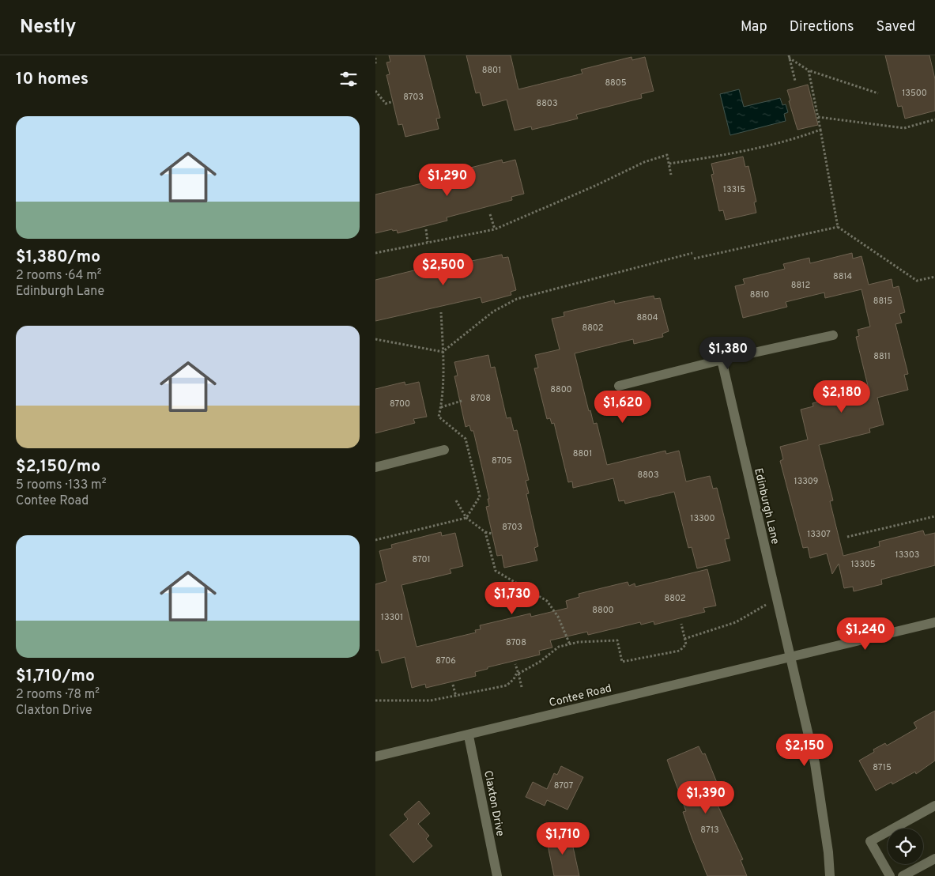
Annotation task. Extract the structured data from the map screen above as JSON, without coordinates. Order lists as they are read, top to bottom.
{
  "streets": {
    "street": ["Edinburgh Lane", "Contee Road", "Claxton Drive"]
  },
  "crossings": [
    ["Edinburgh Lane", "Contee Road"],
    ["Contee Road", "Claxton Drive"]
  ],
  "house_numbers": [
    "8801",
    "8805",
    "13500",
    "8703",
    "8803",
    "13315",
    "8814",
    "8812",
    "8810",
    "8815",
    "8804",
    "8802",
    "8811",
    "8800",
    "8708",
    "8700",
    "8801",
    "8705",
    "8803",
    "13309",
    "13300",
    "8703",
    "13307",
    "13303",
    "8701",
    "13305",
    "8802",
    "8800",
    "13301",
    "8708",
    "8706",
    "8715",
    "8707",
    "8713"
  ],
  "page": {
    "header": "Nestly",
    "nav": ["Map", "Directions", "Saved"],
    "heading": "10 homes",
    "list": [
      {
        "name": "$1,380/mo",
        "note": "2 rooms · 64 m² · Edinburgh Lane"
      },
      {
        "name": "$2,150/mo",
        "note": "5 rooms · 133 m² · Contee Road"
      },
      {
        "name": "$1,710/mo",
        "note": "2 rooms · 78 m² · Claxton Drive"
      }
    ],
    "price": [
      "$1,290",
      "$2,500",
      "$1,380",
      "$2,180",
      "$1,620",
      "$1,730",
      "$1,240",
      "$2,150",
      "$1,390",
      "$1,710"
    ]
  }
}
